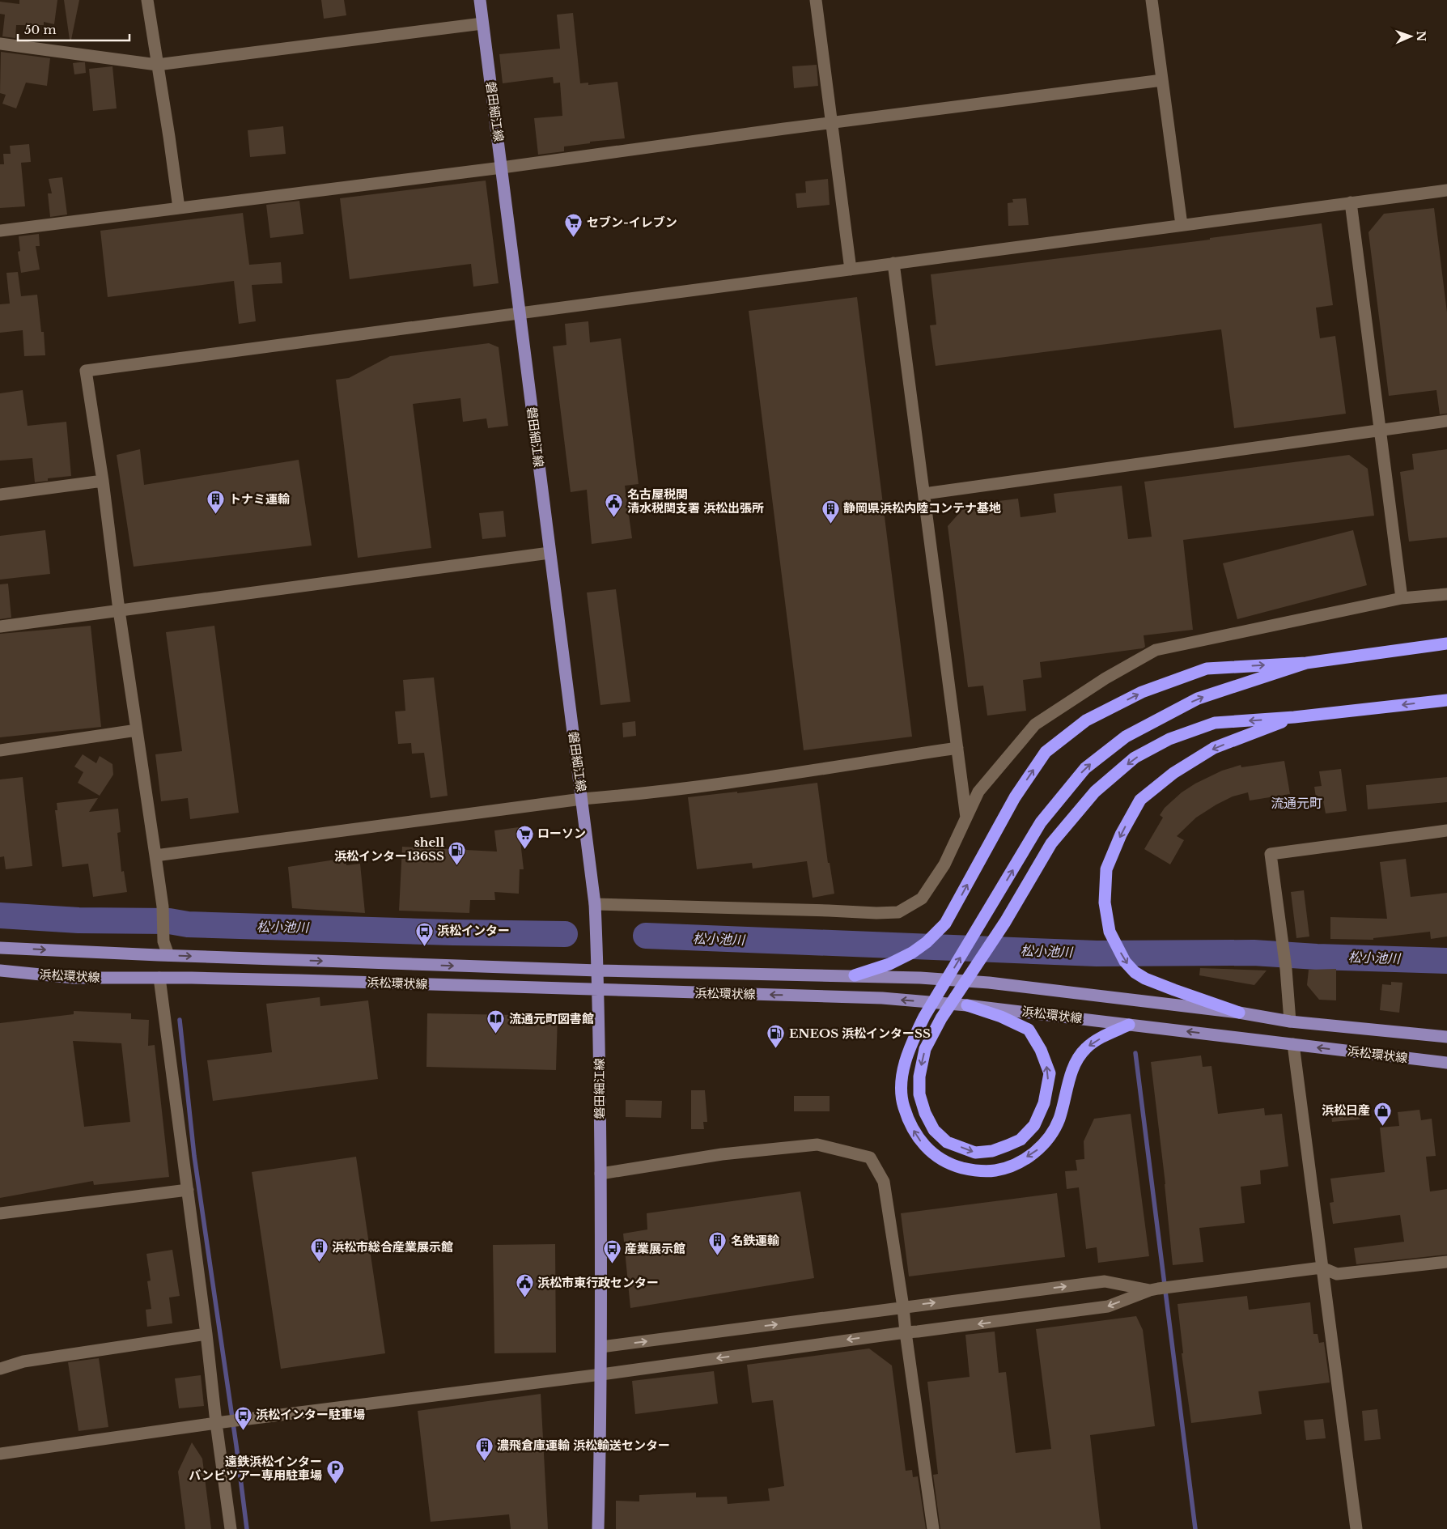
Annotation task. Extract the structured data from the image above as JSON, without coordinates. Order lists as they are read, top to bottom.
{
  "streets": {
    "main road": ["磐田細江線", "浜松環状線"]
  },
  "crossings": [
    ["磐田細江線", "浜松環状線"]
  ],
  "districts": ["流通元町"],
  "water": ["松小池川"],
  "places": {
    "supermarket": ["セブン-イレブン", "ローソン"],
    "building": [
      "トナミ運輸",
      "静岡県浜松内陸コンテナ基地",
      "名鉄運輸",
      "浜松市総合産業展示館",
      "濃飛倉庫運輸 浜松輸送センター"
    ],
    "public building": ["名古屋税関 清水税関支署 浜松出張所", "浜松市東行政センター"],
    "fuel station": ["shell 浜松インター136SS", "ENEOS 浜松インターSS"],
    "bus stop": ["浜松インター", "産業展示館", "浜松インター駐車場"],
    "library": ["流通元町図書館"],
    "shop": ["浜松日産"],
    "parking": ["遠鉄浜松インター バンビツアー専用駐車場"]
  },
  "scale_bar": "50 m",
  "north": "right"
}
